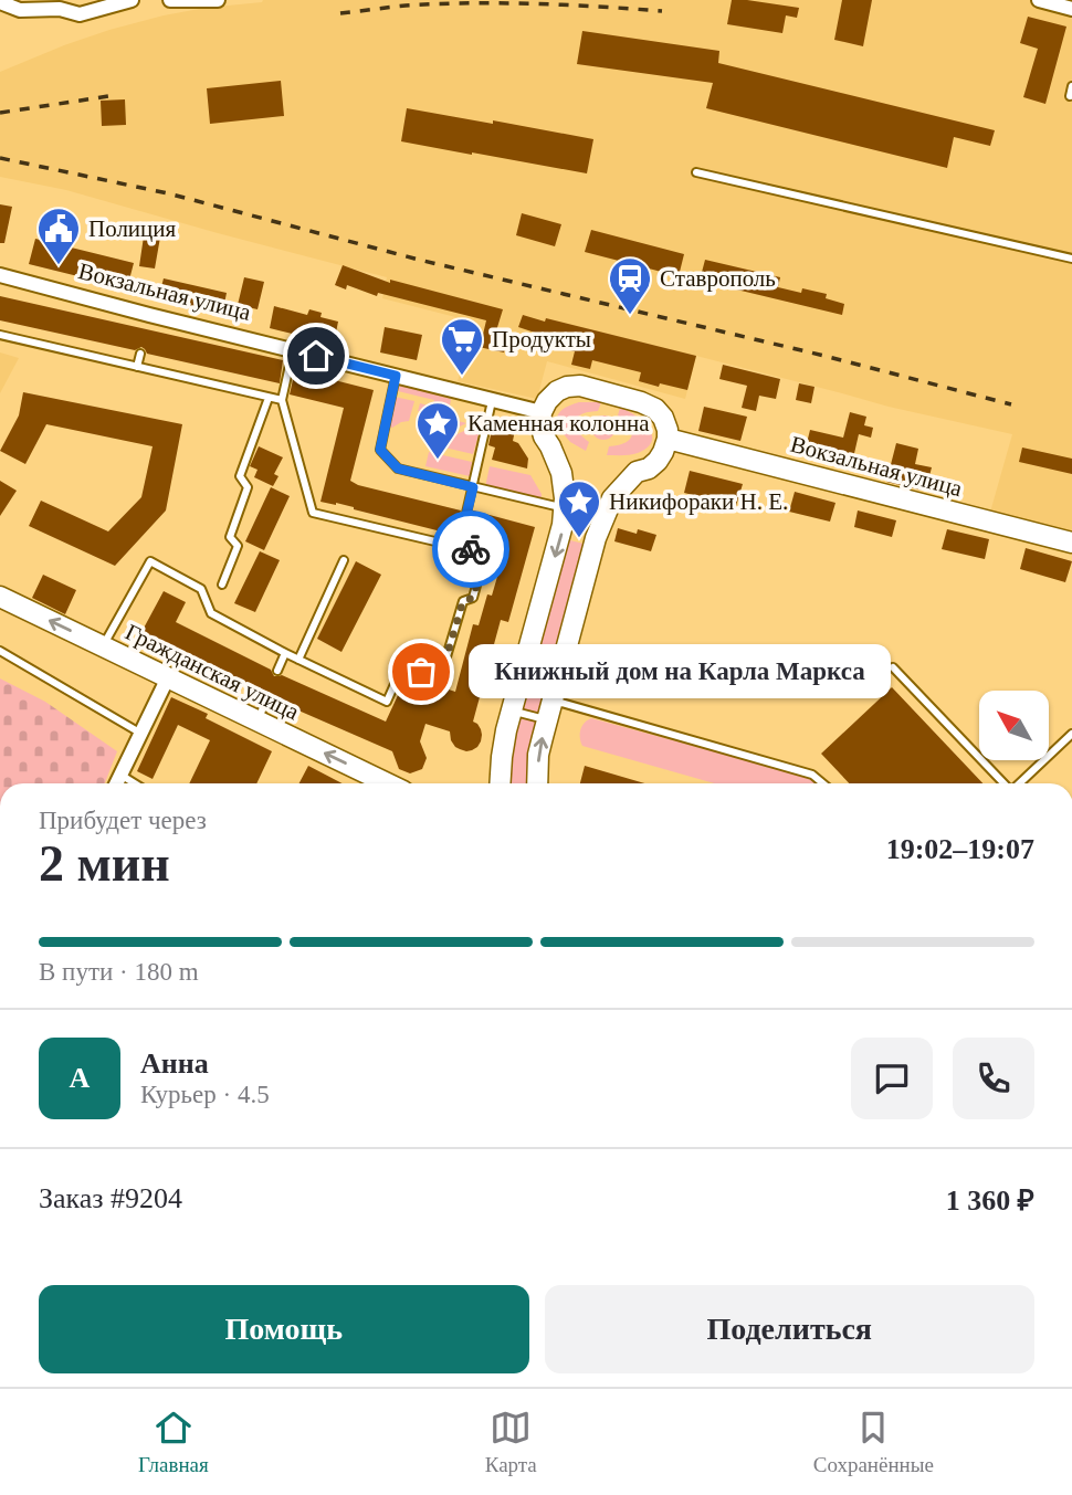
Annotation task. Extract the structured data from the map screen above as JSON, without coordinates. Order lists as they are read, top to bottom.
{
  "streets": {
    "main road": ["Вокзальная улица", "Гражданская улица"]
  },
  "one_way": ["Гражданская улица"],
  "places": {
    "public building": ["Полиция"],
    "station": ["Ставрополь"],
    "supermarket": ["Продукты"],
    "place": ["Каменная колонна", "Никифораки Н. Е."],
    "other": ["Книжный дом на Карла Маркса"]
  },
  "north": "top left",
  "page": {
    "bubble": "Книжный дом на Карла Маркса",
    "heading": ["2 мин", "Прибудет через", "19:02–19:07"],
    "panel": [
      "Анна",
      "Курьер · 4.5",
      "Заказ #9204",
      "1 360 ₽"
    ],
    "bar": "В пути · 180 m",
    "round": "А",
    "buttons": ["Помощь", "Поделиться"],
    "tabs": ["Главная", "Карта", "Сохранённые"]
  }
}
